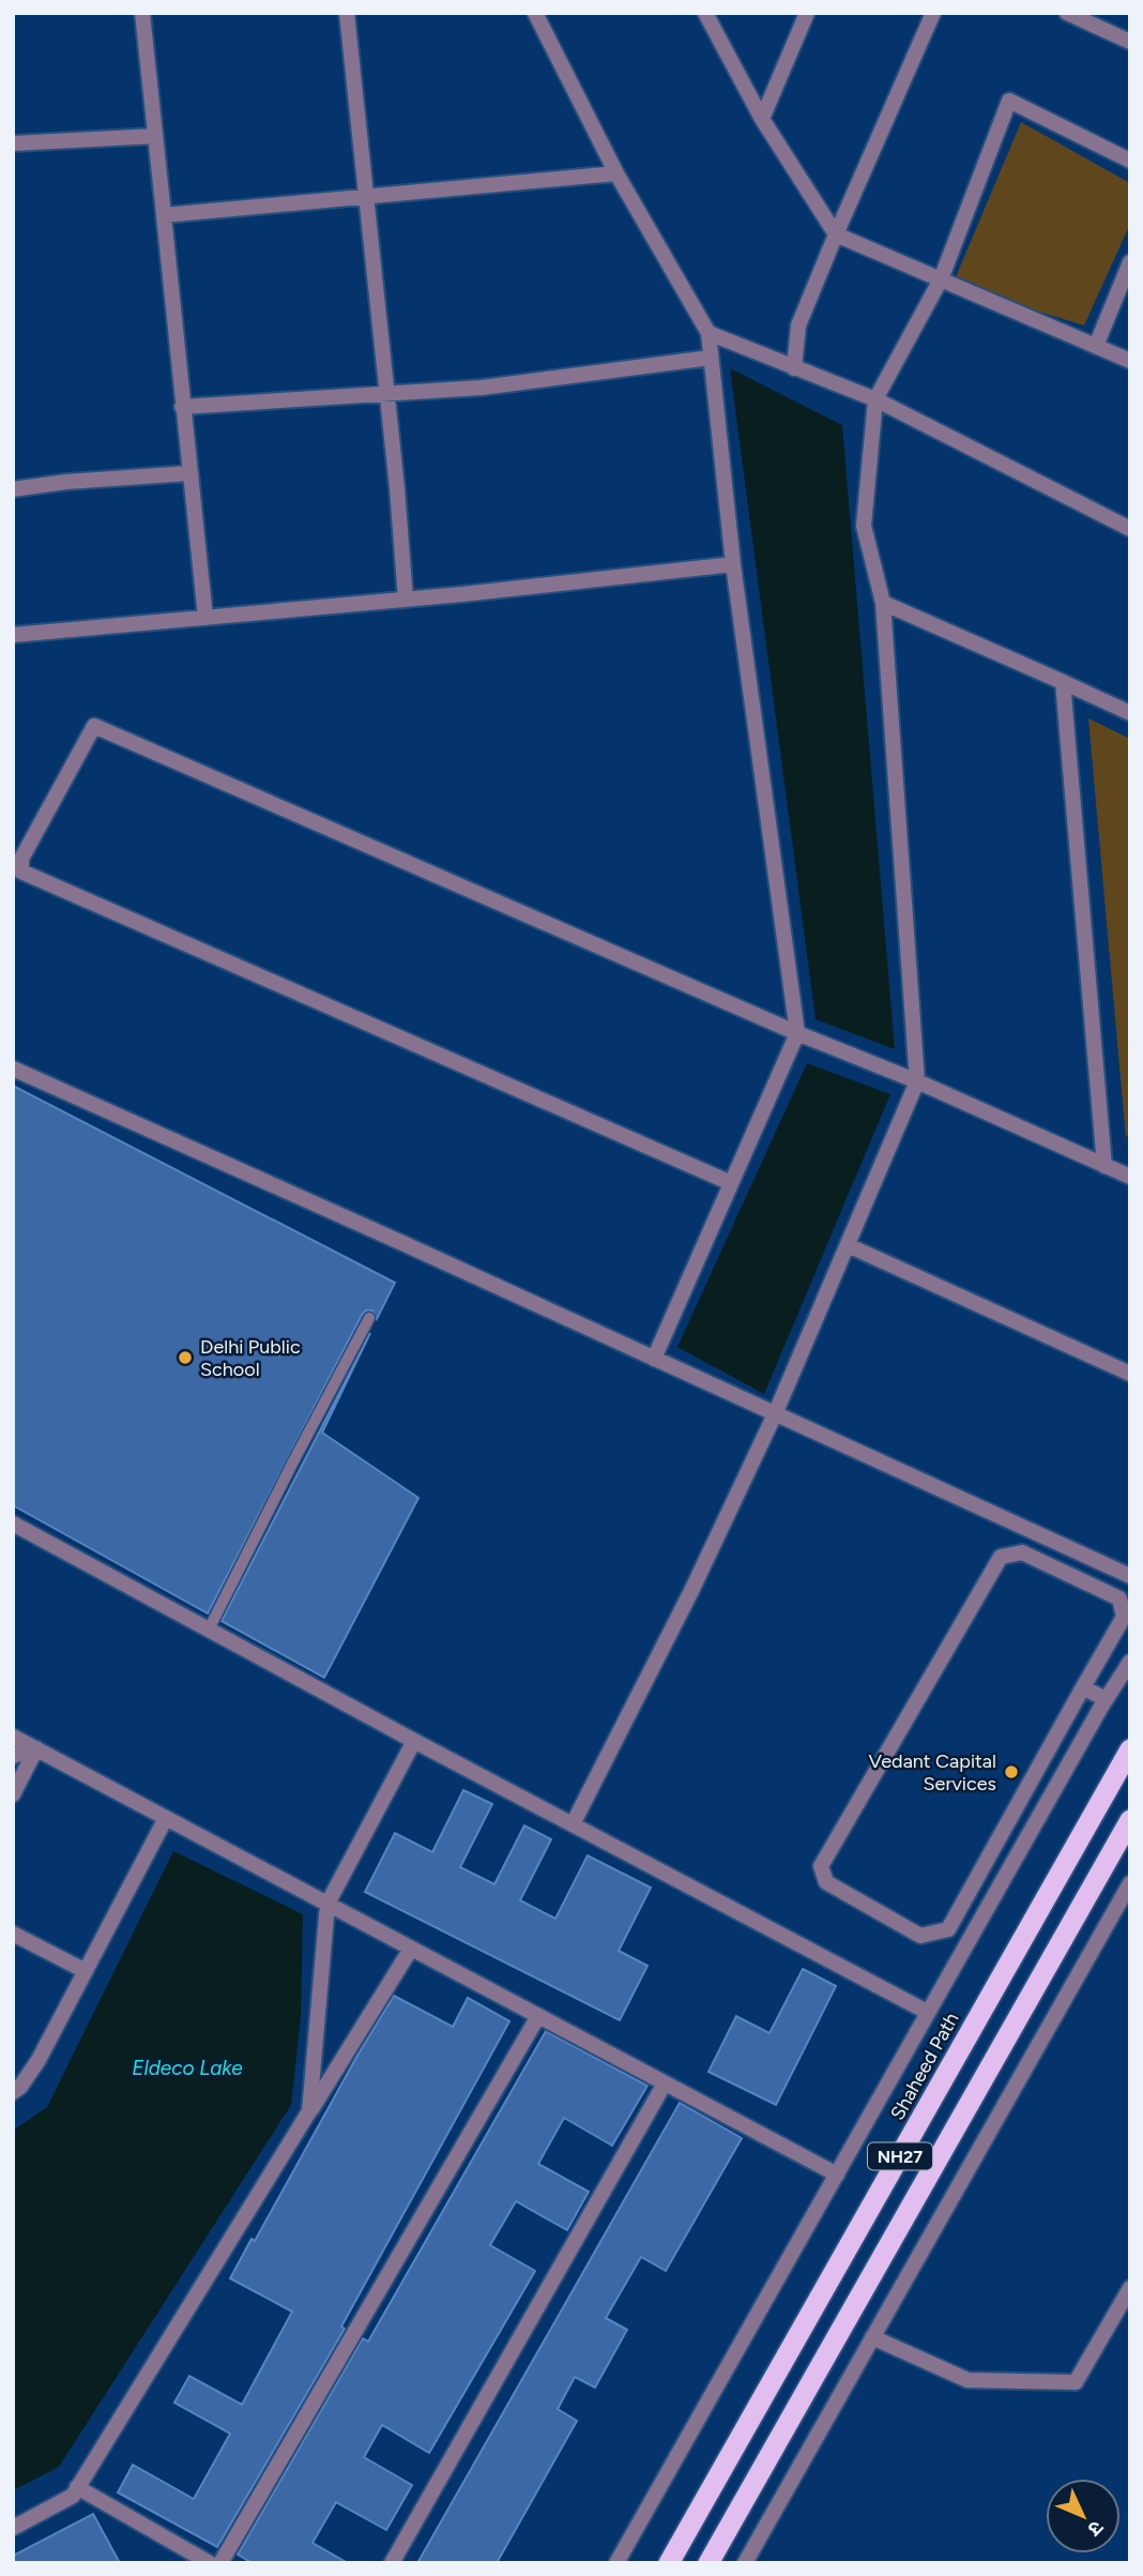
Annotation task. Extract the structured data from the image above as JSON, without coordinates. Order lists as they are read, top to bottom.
{
  "streets": {
    "highway": ["Shaheed Path", "NH27"]
  },
  "water": ["Eldeco Lake"],
  "places": ["Delhi Public School", "Vedant Capital Services"],
  "north": "bottom right"
}
